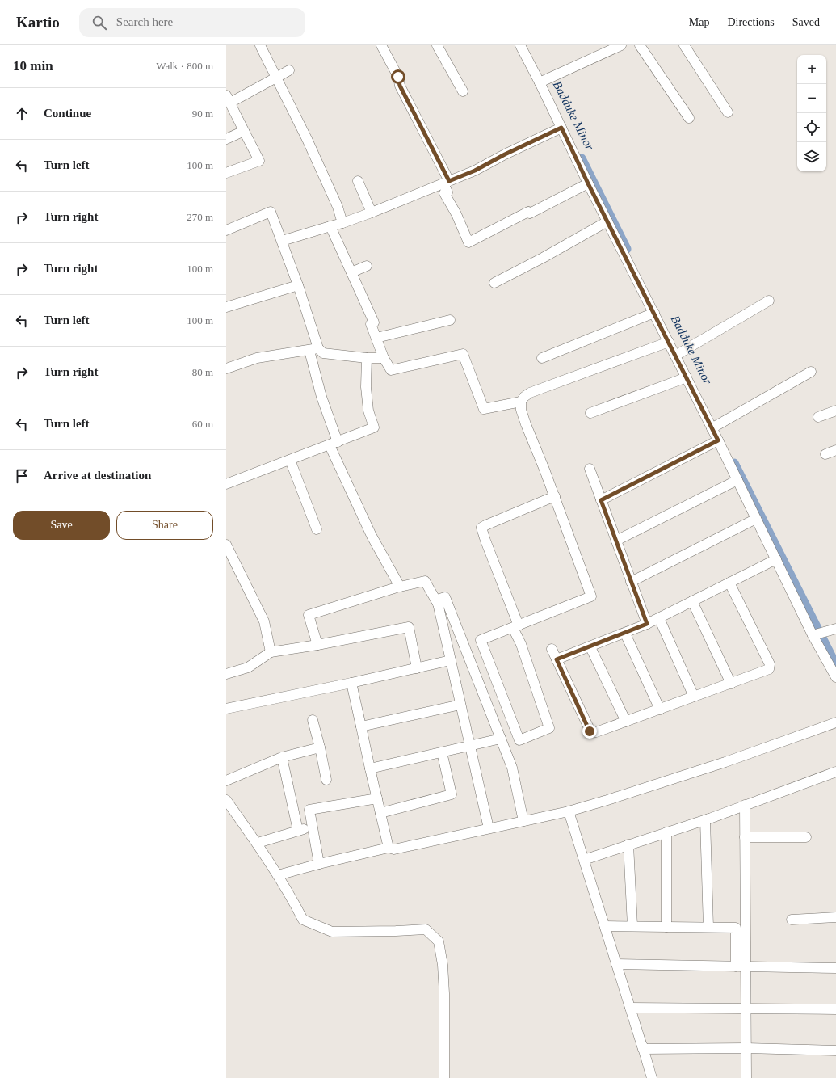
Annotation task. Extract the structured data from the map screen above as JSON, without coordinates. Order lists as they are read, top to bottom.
{
  "water": ["Badduke Minor"],
  "page": {
    "header": "Kartio",
    "search": "Search here",
    "nav": ["Map", "Directions", "Saved"],
    "heading": ["10 min", "Walk · 800 m"],
    "map_buttons": ["+", "−"],
    "list": [
      ["Continue", "90 m"],
      ["Turn left", "100 m"],
      ["Turn right", "270 m"],
      ["Turn right", "100 m"],
      ["Turn left", "100 m"],
      ["Turn right", "80 m"],
      ["Turn left", "60 m"],
      "Arrive at destination"
    ],
    "buttons": ["Save", "Share"]
  }
}
